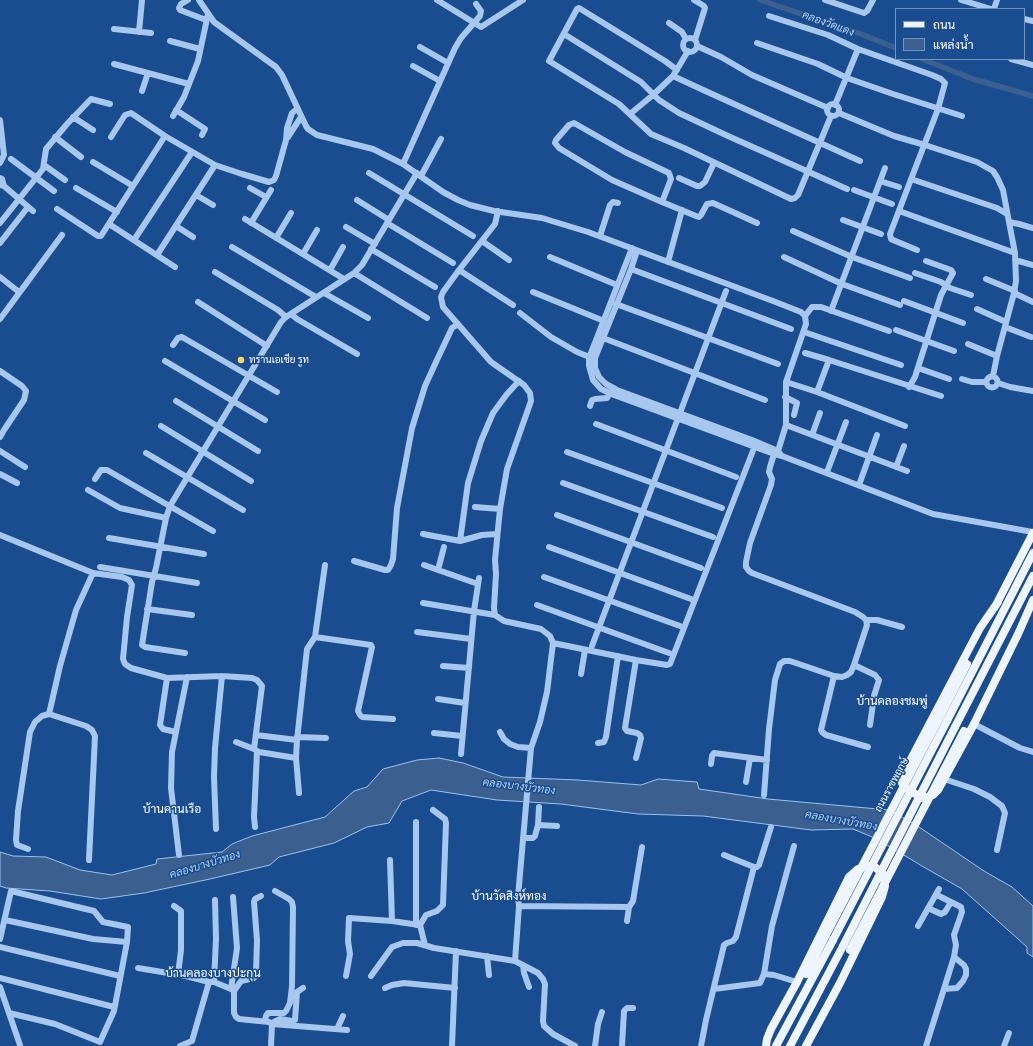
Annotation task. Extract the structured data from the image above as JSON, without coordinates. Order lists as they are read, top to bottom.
{
  "streets": {
    "main road": ["ถนนราชพฤกษ์"]
  },
  "districts": [
    "บ้านคลองชมพู่",
    "บ้านคานเรือ",
    "บ้านวัดสิงห์ทอง",
    "บ้านคลองบางปะกุน"
  ],
  "water": ["คลองวัดแดง", "คลองบางบัวทอง"],
  "places": ["ทรานเอเชีย รูท"],
  "legend": ["ถนน", "แหล่งน้ำ"]
}
